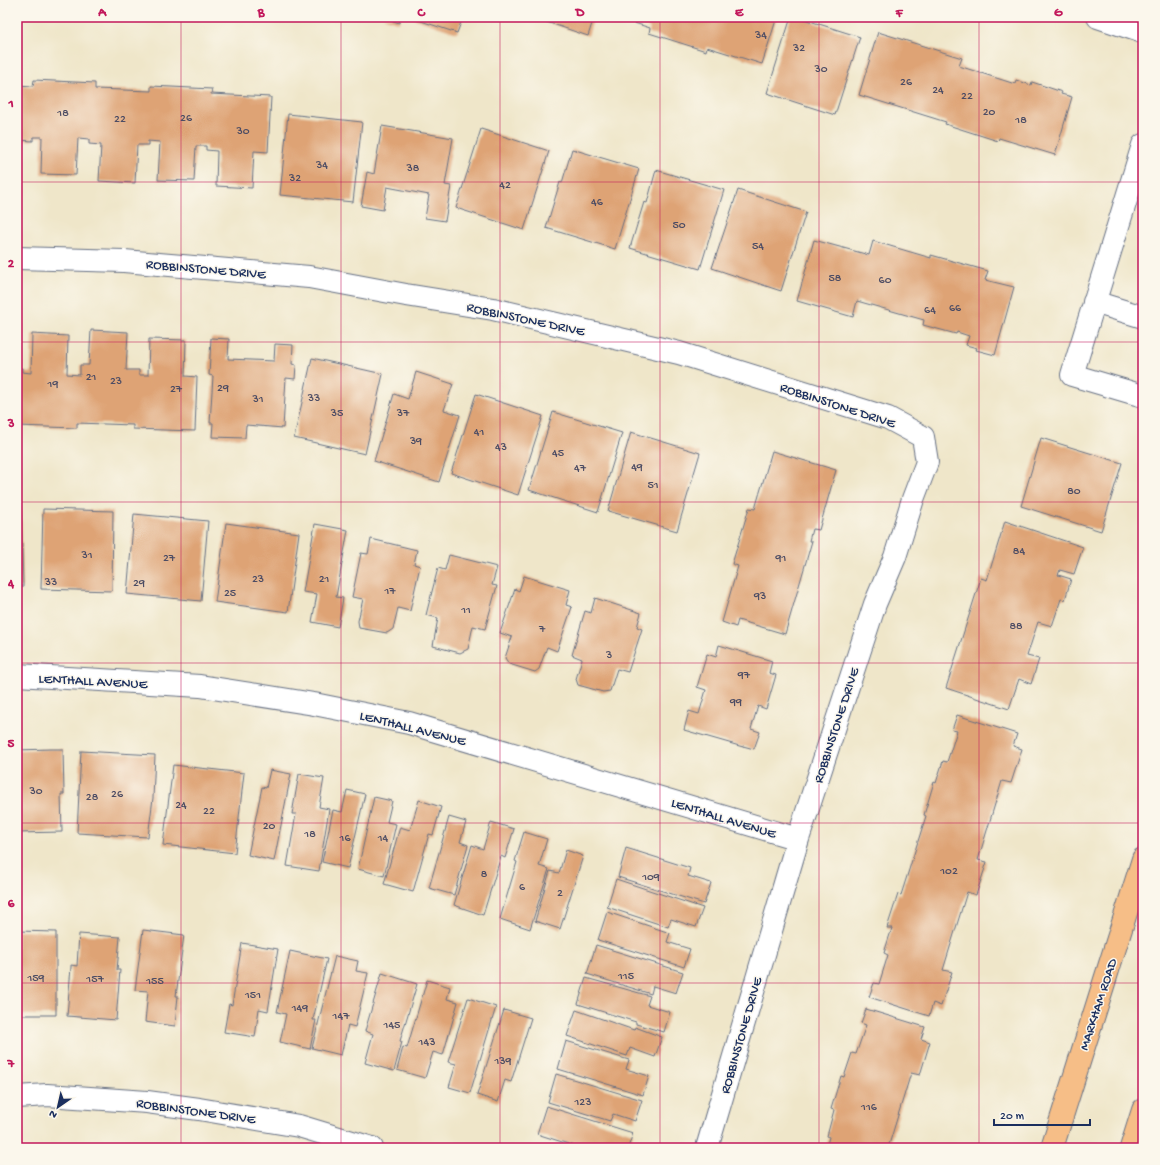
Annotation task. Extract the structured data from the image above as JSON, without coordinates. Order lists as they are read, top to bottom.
{
  "streets": {
    "main road": ["MARKHAM ROAD"],
    "street": ["ROBBINSTONE DRIVE", "LENTHALL AVENUE"]
  },
  "crossings": [
    ["ROBBINSTONE DRIVE", "LENTHALL AVENUE"]
  ],
  "house_numbers": [
    "34",
    "32",
    "30",
    "26",
    "24",
    "22",
    "20",
    "18",
    "26",
    "22",
    "18",
    "30",
    "34",
    "38",
    "32",
    "42",
    "46",
    "50",
    "54",
    "58",
    "60",
    "66",
    "64",
    "21",
    "23",
    "19",
    "29",
    "27",
    "33",
    "31",
    "35",
    "37",
    "41",
    "39",
    "43",
    "45",
    "49",
    "47",
    "51",
    "80",
    "84",
    "31",
    "27",
    "91",
    "23",
    "21",
    "33",
    "29",
    "17",
    "25",
    "93",
    "11",
    "88",
    "7",
    "3",
    "97",
    "99",
    "30",
    "26",
    "28",
    "24",
    "22",
    "20",
    "18",
    "16",
    "14",
    "102",
    "8",
    "109",
    "6",
    "2",
    "115",
    "159",
    "157",
    "155",
    "151",
    "149",
    "147",
    "145",
    "143",
    "139",
    "123",
    "116"
  ],
  "scale_bar": "20 m",
  "north": "bottom left",
  "grid": {
    "columns": [
      "A",
      "B",
      "C",
      "D",
      "E",
      "F",
      "G"
    ],
    "rows": [
      "1",
      "2",
      "3",
      "4",
      "5",
      "6",
      "7"
    ]
  }
}
